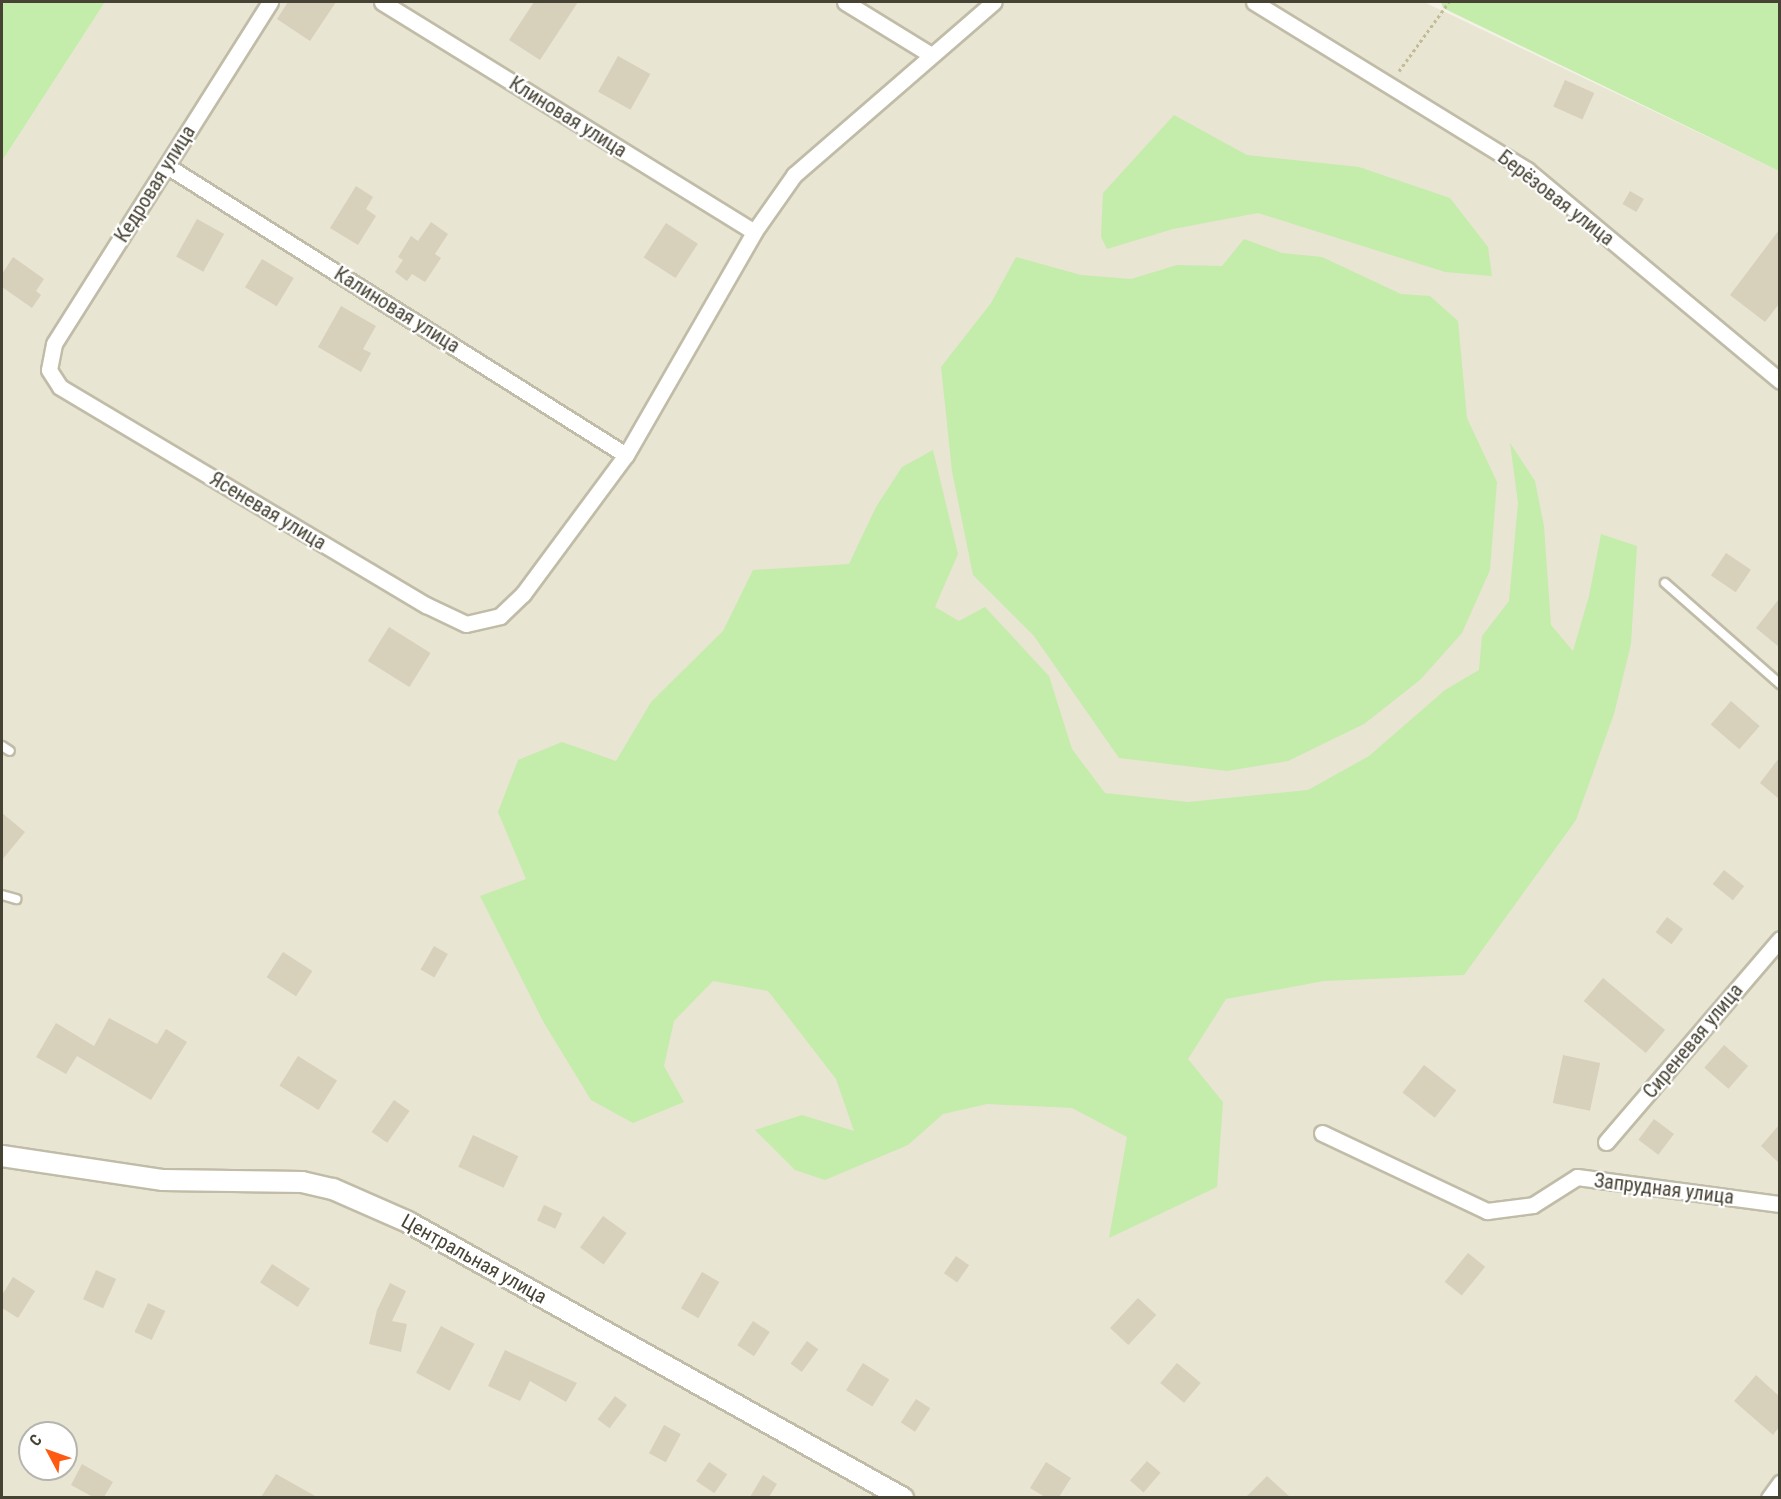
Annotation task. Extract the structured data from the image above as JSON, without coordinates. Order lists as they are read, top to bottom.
{
  "streets": {
    "street": [
      "Клиновая улица",
      "Кедровая улица",
      "Берёзовая улица",
      "Калиновая улица",
      "Ясеневая улица",
      "Сиреневая улица",
      "Запрудная улица",
      "Центральная улица"
    ]
  },
  "crossings": [
    ["Кедровая улица", "Калиновая улица"],
    ["Кедровая улица", "Ясеневая улица"],
    ["Калиновая улица", "Ясеневая улица"]
  ],
  "north": "top left"
}
